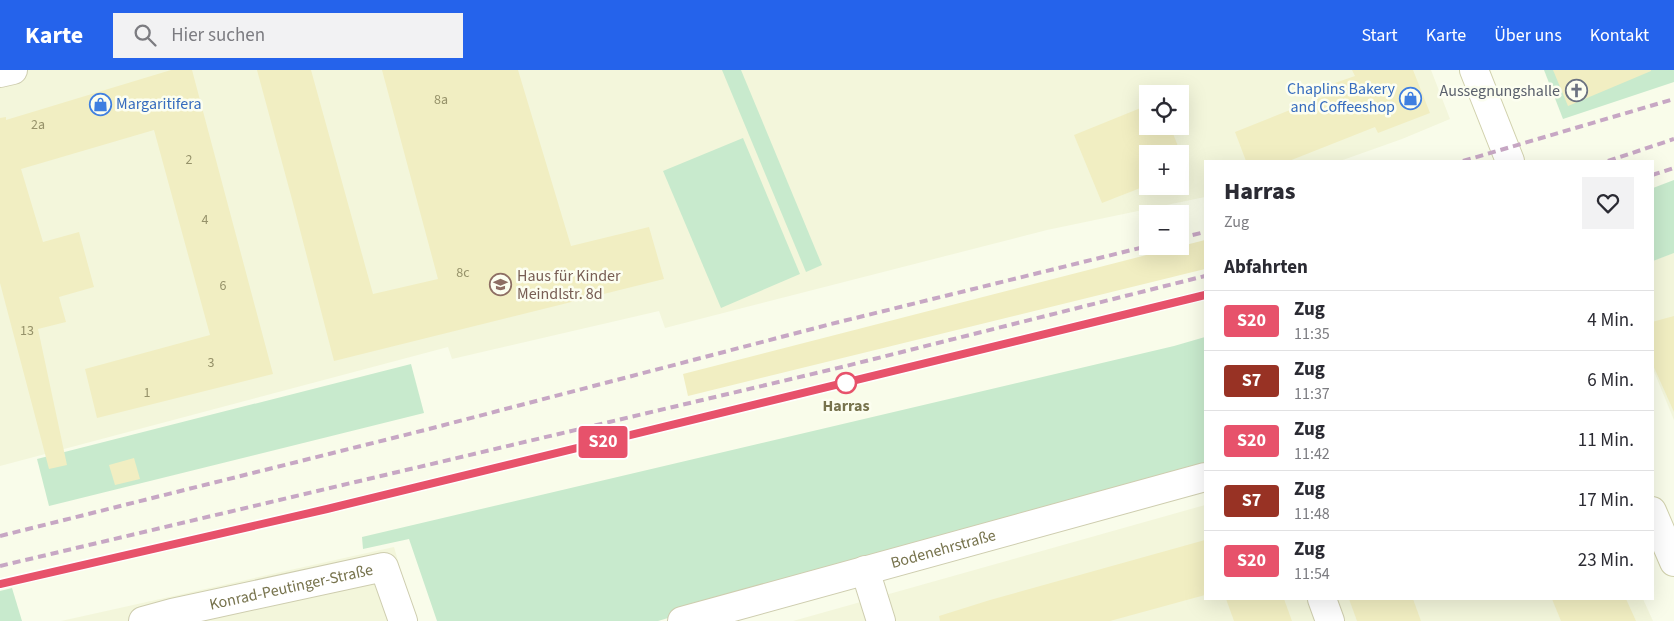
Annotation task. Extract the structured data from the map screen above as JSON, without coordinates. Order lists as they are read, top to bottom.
{
  "streets": {
    "street": ["Bodenehrstraße", "Konrad-Peutinger-Straße"]
  },
  "places": {
    "church": ["Aussegnungshalle"],
    "shop": ["Chaplins Bakery and Coffeeshop", "Margaritifera"],
    "school or university": ["Haus für Kinder Meindlstr. 8d"],
    "other": ["Harras"]
  },
  "house_numbers": [
    "8a",
    "2a",
    "2",
    "4",
    "8c",
    "6",
    "13",
    "3",
    "1"
  ],
  "page": {
    "header": "Karte",
    "search": "Hier suchen",
    "nav": [
      "Start",
      "Karte",
      "Über uns",
      "Kontakt"
    ],
    "on_map": "S20",
    "map_buttons": ["+", "−"],
    "heading": [
      ["Harras", "Zug"],
      "Abfahrten"
    ],
    "list": [
      {
        "mark": "S20",
        "name": "Zug",
        "note": "11:35",
        "value": "4 Min."
      },
      {
        "mark": "S7",
        "name": "Zug",
        "note": "11:37",
        "value": "6 Min."
      },
      {
        "mark": "S20",
        "name": "Zug",
        "note": "11:42",
        "value": "11 Min."
      },
      {
        "mark": "S7",
        "name": "Zug",
        "note": "11:48",
        "value": "17 Min."
      },
      {
        "mark": "S20",
        "name": "Zug",
        "note": "11:54",
        "value": "23 Min."
      }
    ]
  }
}
